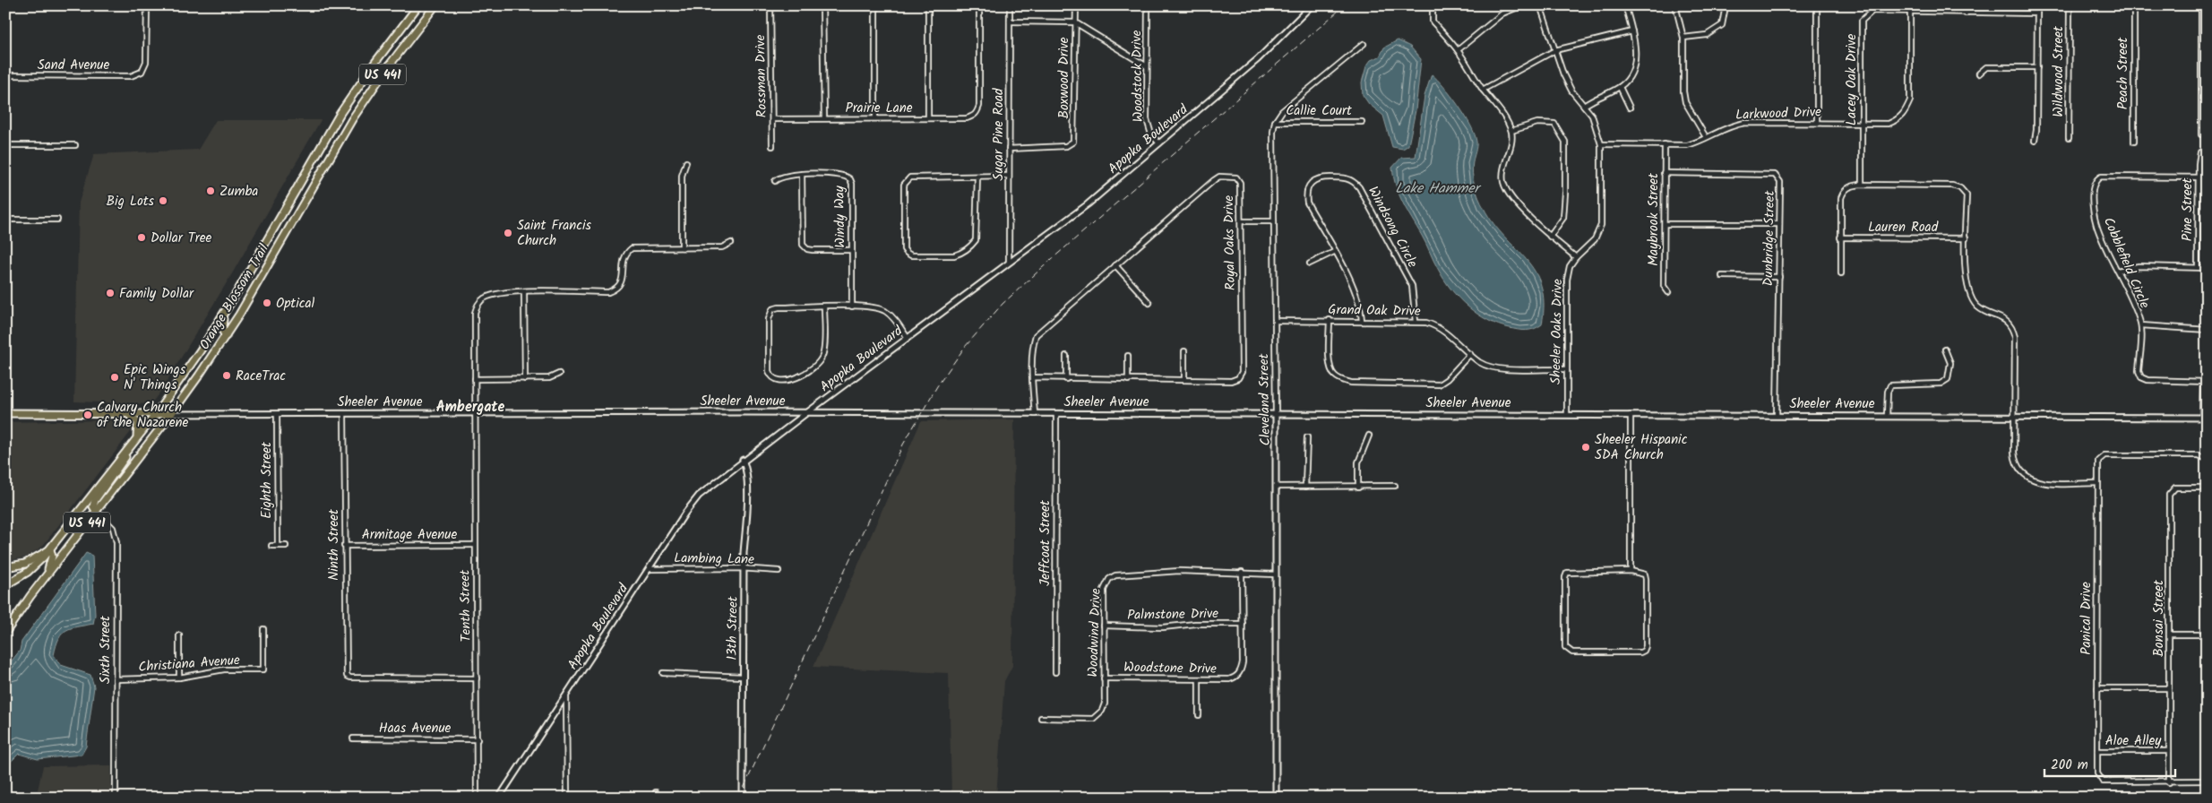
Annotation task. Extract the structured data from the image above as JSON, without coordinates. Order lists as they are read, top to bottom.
{
  "streets": {
    "main road": ["US 441", "Orange Blossom Trail", "Sheeler Avenue"],
    "street": [
      "Sand Avenue",
      "Wildwood Street",
      "Peach Street",
      "Rossman Drive",
      "Woodstock Drive",
      "Boxwood Drive",
      "Lacey Oak Drive",
      "Prairie Lane",
      "Callie Court",
      "Larkwood Drive",
      "Sugar Pine Road",
      "Apopka Boulevard",
      "Pine Street",
      "Windy Way",
      "Maybrook Street",
      "Windsong Circle",
      "Lauren Road",
      "Dunbridge Street",
      "Royal Oaks Drive",
      "Cobblefield Circle",
      "Grand Oak Drive",
      "Sheeler Oaks Drive",
      "Cleveland Street",
      "Eighth Street",
      "Armitage Avenue",
      "Jeffcoat Street",
      "Ninth Street",
      "Lambing Lane",
      "Tenth Street",
      "Palmstone Drive",
      "Panical Drive",
      "Bonsai Street",
      "13th Street",
      "Woodwind Drive",
      "Sixth Street",
      "Christiana Avenue",
      "Woodstone Drive",
      "Haas Avenue",
      "Aloe Alley"
    ]
  },
  "crossings": [
    ["Rossman Drive", "Prairie Lane"],
    ["Woodstock Drive", "Apopka Boulevard"],
    ["Boxwood Drive", "Sugar Pine Road"],
    ["Lacey Oak Drive", "Larkwood Drive"],
    ["Callie Court", "Cleveland Street"],
    ["Larkwood Drive", "Maybrook Street"],
    ["Larkwood Drive", "Sheeler Oaks Drive"],
    ["Sugar Pine Road", "Apopka Boulevard"],
    ["Apopka Boulevard", "Sheeler Avenue"],
    ["Apopka Boulevard", "Lambing Lane"],
    ["Apopka Boulevard", "13th Street"],
    ["Pine Street", "Cobblefield Circle"],
    ["Maybrook Street", "Dunbridge Street"],
    ["Windsong Circle", "Grand Oak Drive"],
    ["Dunbridge Street", "Sheeler Avenue"],
    ["Royal Oaks Drive", "Sheeler Avenue"],
    ["Cobblefield Circle", "Sheeler Avenue"],
    ["Orange Blossom Trail", "Sheeler Avenue"],
    ["Orange Blossom Trail", "Sixth Street"],
    ["Grand Oak Drive", "Sheeler Oaks Drive"],
    ["Grand Oak Drive", "Cleveland Street"],
    ["Sheeler Oaks Drive", "Sheeler Avenue"],
    ["Cleveland Street", "Sheeler Avenue"],
    ["Cleveland Street", "Woodwind Drive"],
    ["Sheeler Avenue", "Eighth Street"],
    ["Sheeler Avenue", "Jeffcoat Street"],
    ["Sheeler Avenue", "Ninth Street"],
    ["Sheeler Avenue", "Tenth Street"],
    ["Armitage Avenue", "Ninth Street"],
    ["Armitage Avenue", "Tenth Street"],
    ["Ninth Street", "Tenth Street"],
    ["Lambing Lane", "13th Street"],
    ["Tenth Street", "Haas Avenue"],
    ["Palmstone Drive", "Woodwind Drive"],
    ["Palmstone Drive", "Woodstone Drive"],
    ["Panical Drive", "Bonsai Street"],
    ["Panical Drive", "Aloe Alley"],
    ["Bonsai Street", "Aloe Alley"],
    ["Woodwind Drive", "Woodstone Drive"],
    ["Sixth Street", "Christiana Avenue"]
  ],
  "districts": ["Ambergate"],
  "water": ["Lake Hammer"],
  "places": [
    "Zumba",
    "Big Lots",
    "Saint Francis Church",
    "Dollar Tree",
    "Family Dollar",
    "Optical",
    "RaceTrac",
    "Epic Wings N' Things",
    "Calvary Church of the Nazarene",
    "Sheeler Hispanic SDA Church"
  ],
  "scale_bar": "200 m"
}
